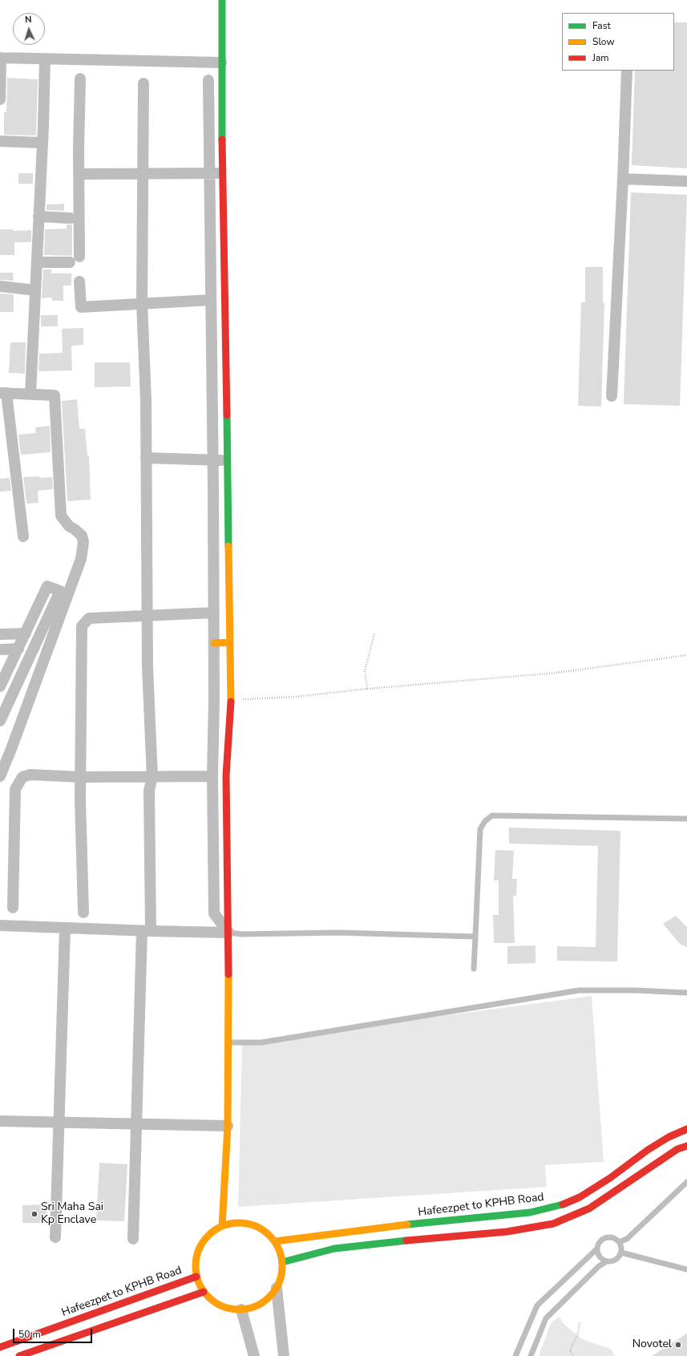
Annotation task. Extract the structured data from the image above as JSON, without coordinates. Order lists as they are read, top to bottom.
{
  "streets": {
    "main road": ["Hafeezpet to KPHB Road"]
  },
  "places": ["Sri Maha Sai Kp Enclave", "Novotel"],
  "legend": ["Fast", "Slow", "Jam"],
  "scale_bar": "50 m",
  "north": "top"
}
